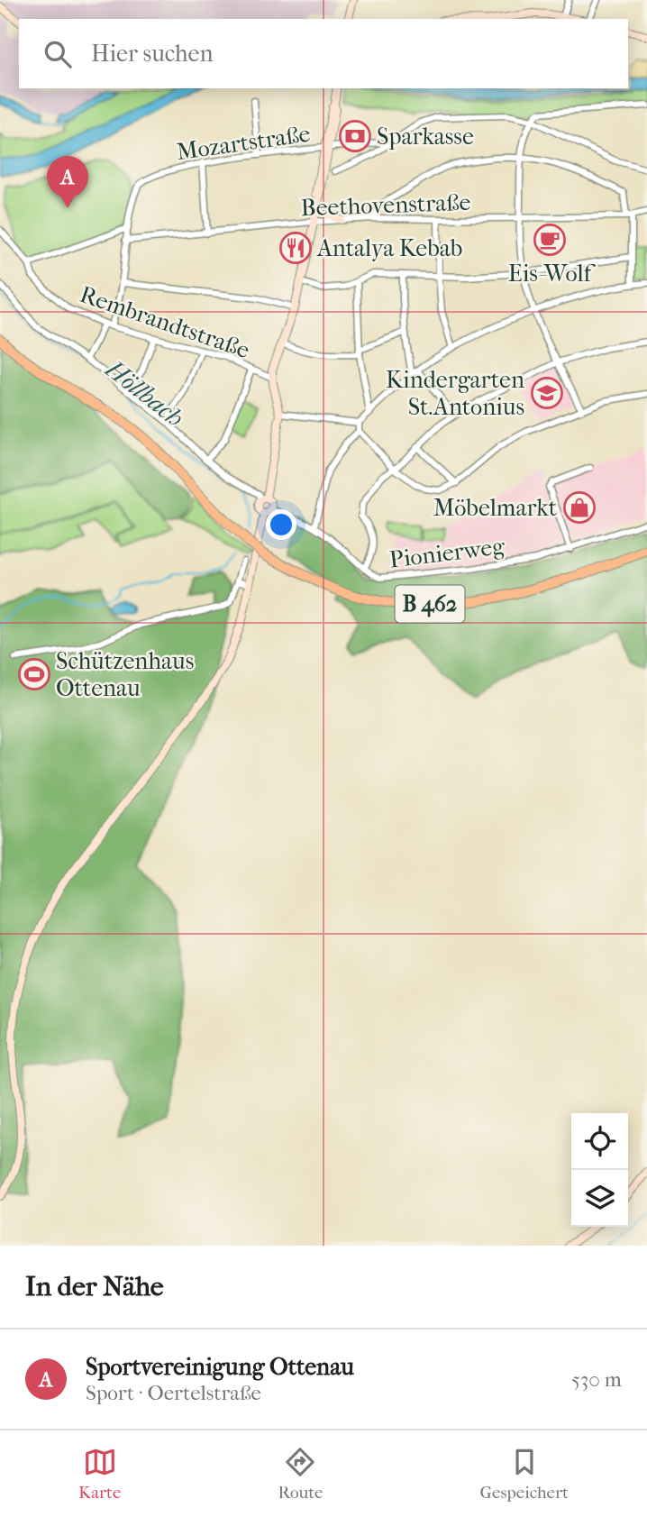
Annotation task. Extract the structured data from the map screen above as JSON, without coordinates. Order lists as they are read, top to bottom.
{
  "streets": {
    "main road": ["B 462"],
    "street": [
      "Mozartstraße",
      "Beethovenstraße",
      "Rembrandtstraße",
      "Pionierweg"
    ]
  },
  "crossings": [
    ["Mozartstraße", "Beethovenstraße"],
    ["Mozartstraße", "Rembrandtstraße"]
  ],
  "water": ["Höllbach"],
  "places": {
    "bank": ["Sparkasse"],
    "cafe": ["Eis-Wolf"],
    "restaurant": ["Antalya Kebab"],
    "school or university": ["Kindergarten St.Antonius"],
    "shop": ["Möbelmarkt"],
    "sports": ["Schützenhaus Ottenau"]
  },
  "page": {
    "search": "Hier suchen",
    "pins": "A",
    "heading": "In der Nähe",
    "list": [
      {
        "mark": "A",
        "name": "Sportvereinigung Ottenau",
        "note": "Sport · Oertelstraße",
        "value": "530 m"
      }
    ],
    "nav": ["Karte", "Route", "Gespeichert"]
  }
}
